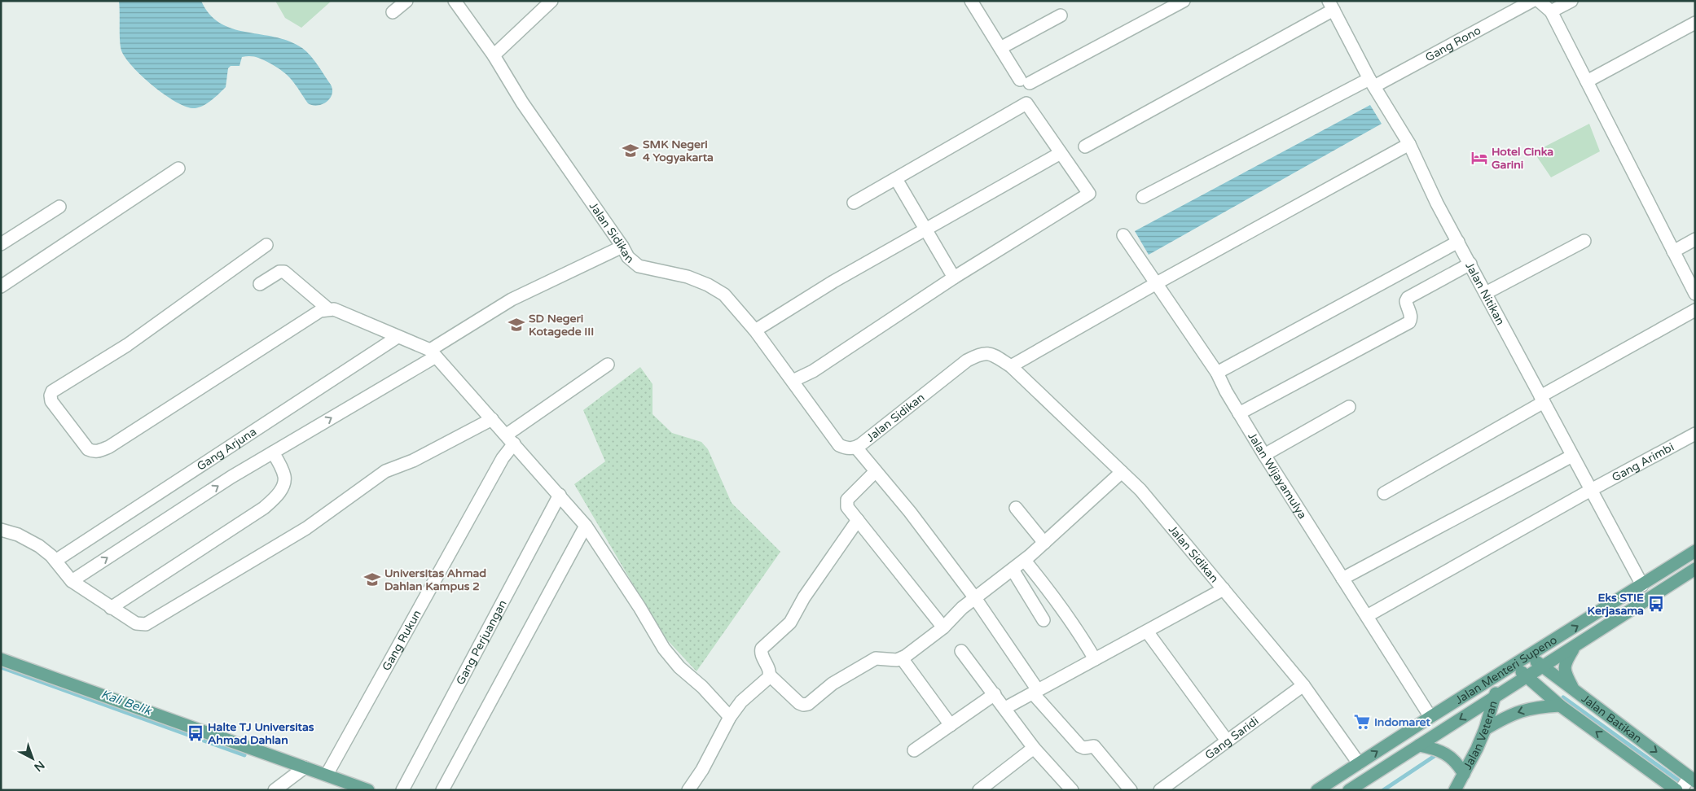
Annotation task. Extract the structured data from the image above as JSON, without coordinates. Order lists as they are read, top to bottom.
{
  "streets": {
    "main road": ["Jalan Menteri Supeno", "Jalan Batikan", "Jalan Veteran"],
    "street": [
      "Gang Rono",
      "Jalan Sidikan",
      "Jalan Nitikan",
      "Gang Arjuna",
      "Gang Arimbi",
      "Jalan Wijayamulya",
      "Gang Rukun",
      "Gang Perjuangan",
      "Gang Saridi"
    ]
  },
  "crossings": [
    ["Gang Rono", "Jalan Nitikan"],
    ["Jalan Sidikan", "Jalan Menteri Supeno"],
    ["Jalan Sidikan", "Gang Saridi"],
    ["Jalan Nitikan", "Gang Arimbi"],
    ["Jalan Nitikan", "Jalan Menteri Supeno"],
    ["Gang Arimbi", "Jalan Wijayamulya"],
    ["Jalan Wijayamulya", "Jalan Menteri Supeno"],
    ["Jalan Menteri Supeno", "Jalan Batikan"],
    ["Jalan Menteri Supeno", "Jalan Veteran"]
  ],
  "water": ["Kali Belik"],
  "places": {
    "school or university": ["SMK Negeri 4 Yogyakarta", "SD Negeri Kotagede III", "Universitas Ahmad Dahlan Kampus 2"],
    "hotel": ["Hotel Cinka Garini"],
    "bus stop": ["Eks STIE Kerjasama", "Halte TJ Universitas Ahmad Dahlan"],
    "supermarket": ["Indomaret"]
  },
  "north": "bottom right"
}
